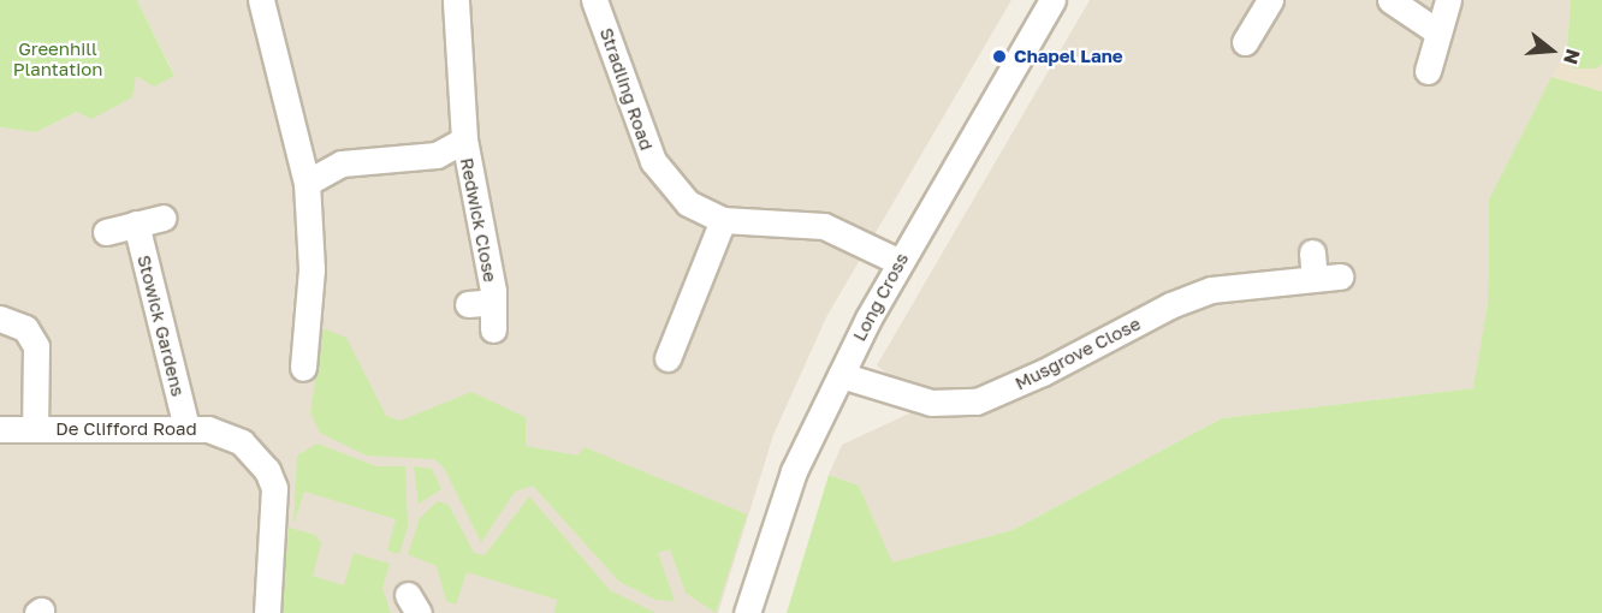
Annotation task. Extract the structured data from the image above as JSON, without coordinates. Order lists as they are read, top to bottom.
{
  "streets": {
    "street": [
      "Stradling Road",
      "Redwick Close",
      "Long Cross",
      "Stowick Gardens",
      "Musgrove Close",
      "De Clifford Road"
    ]
  },
  "crossings": [
    ["Stradling Road", "Long Cross"],
    ["Long Cross", "Musgrove Close"],
    ["Stowick Gardens", "De Clifford Road"]
  ],
  "parks": ["Greenhill Plantation"],
  "places": ["Chapel Lane"],
  "north": "right"
}
